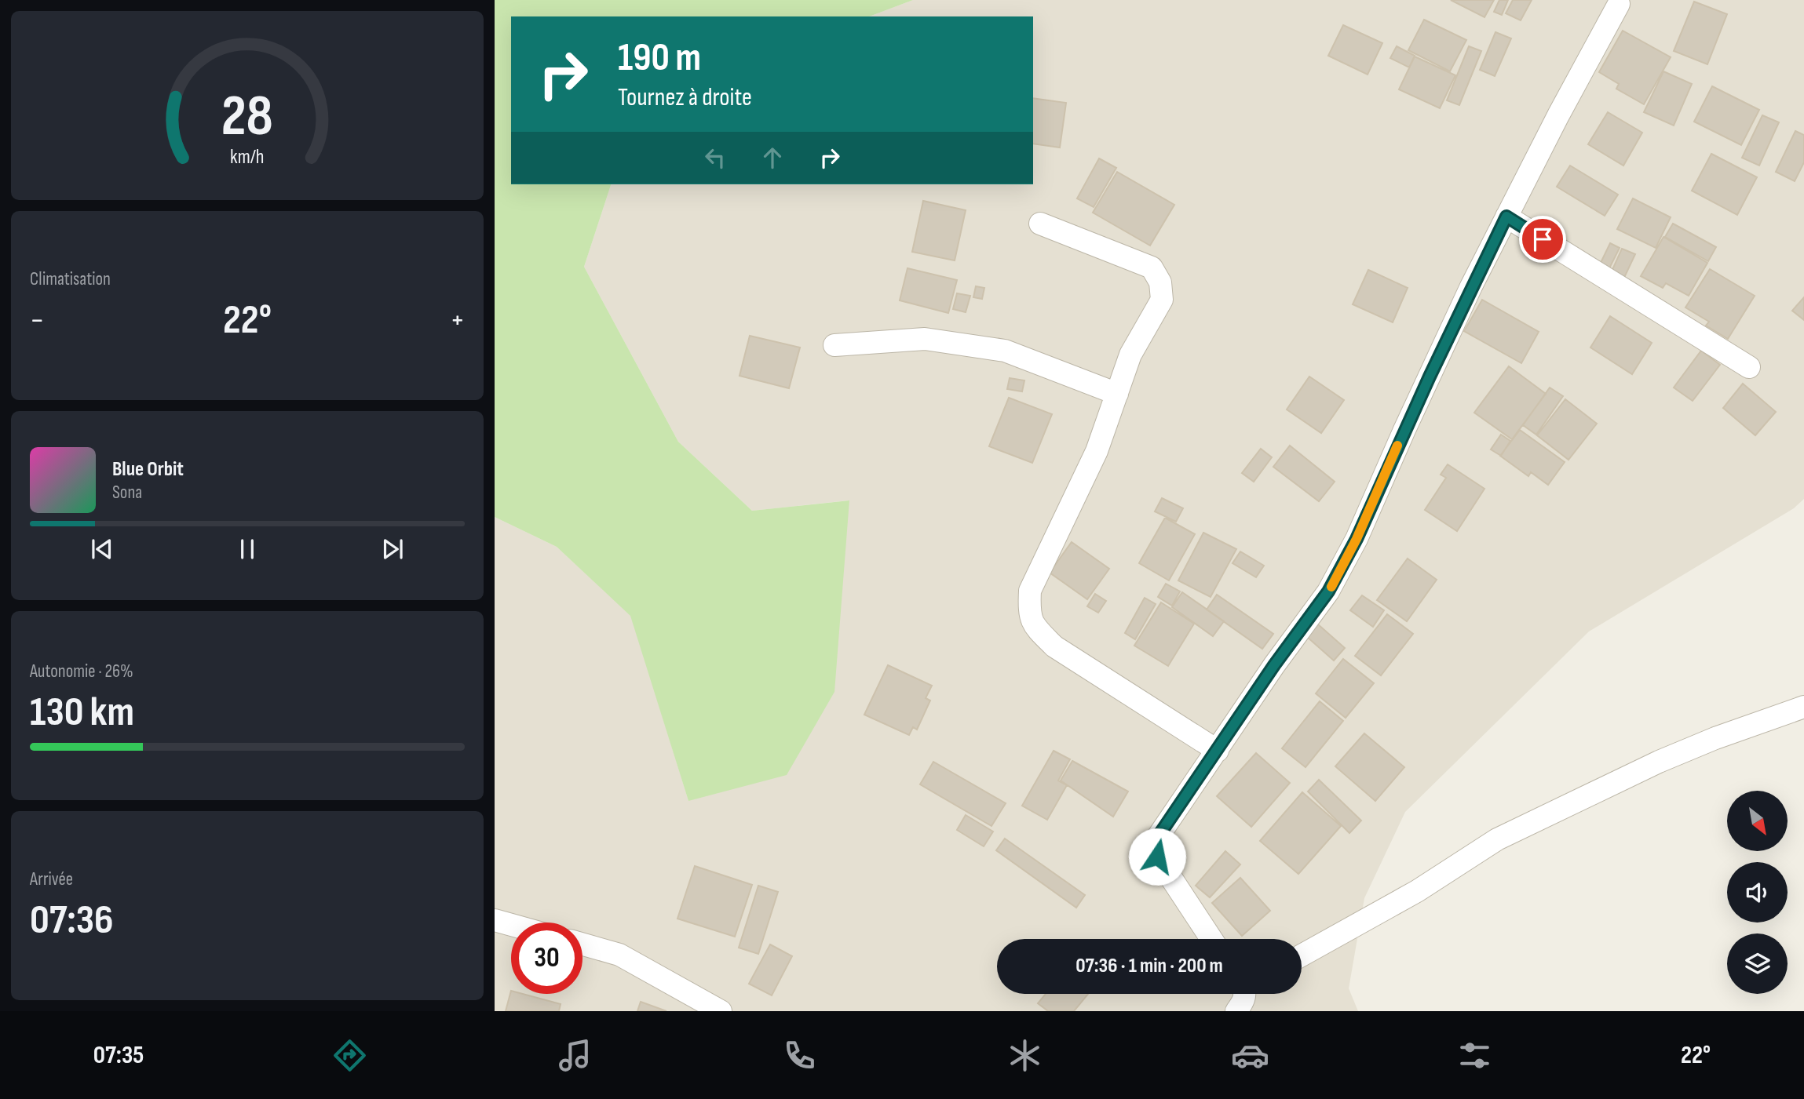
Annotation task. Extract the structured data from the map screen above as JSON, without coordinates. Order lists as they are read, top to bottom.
{
  "north": "bottom right",
  "page": {
    "turn": ["190 m", "Tournez à droite"],
    "tile": [
      "Climatisation",
      ["Autonomie · 26%", "130 km"],
      ["Arrivée", "07:36"]
    ],
    "heat": ["−", "22°", "+"],
    "song": ["Blue Orbit", "Sona"],
    "limit": "30",
    "trip": "07:36 · 1 min · 200 m",
    "tabs": ["07:35", "22°"],
    "gauge": ["28", "km/h"]
  }
}
